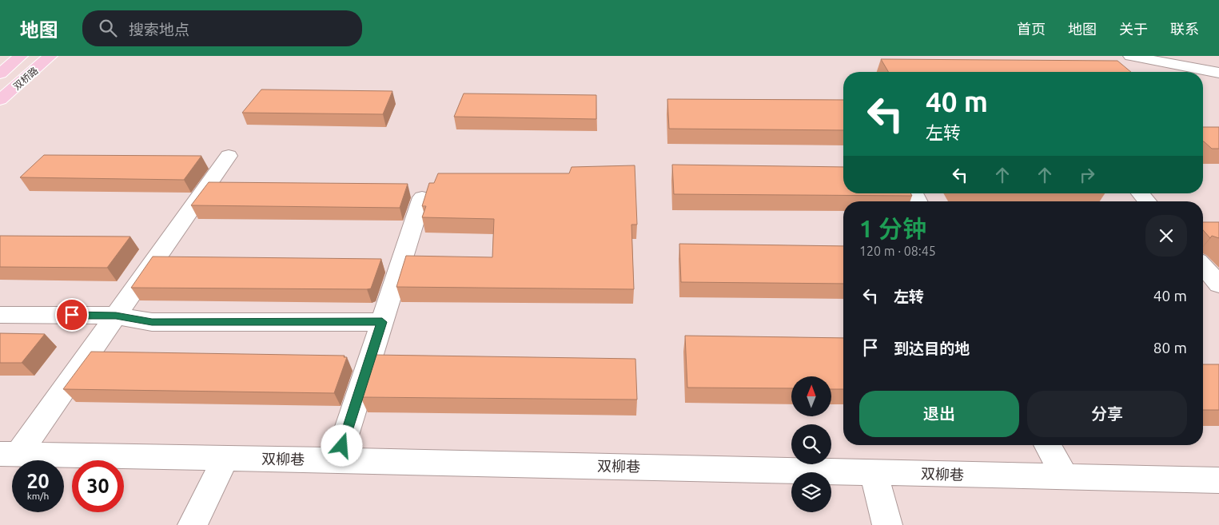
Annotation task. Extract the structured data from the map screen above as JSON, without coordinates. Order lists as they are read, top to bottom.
{
  "streets": {
    "main road": ["双桥路"],
    "street": ["双柳巷"]
  },
  "north": "top",
  "page": {
    "header": "地图",
    "search": "搜索地点",
    "nav": [
      "首页",
      "地图",
      "关于",
      "联系"
    ],
    "turn": ["40 m", "左转"],
    "heading": ["1 分钟", "120 m · 08:45"],
    "list": [
      {
        "name": "左转",
        "value": "40 m"
      },
      {
        "name": "到达目的地",
        "value": "80 m"
      }
    ],
    "buttons": ["退出", "分享"],
    "speed": "20 km/h",
    "limit": "30"
  }
}
